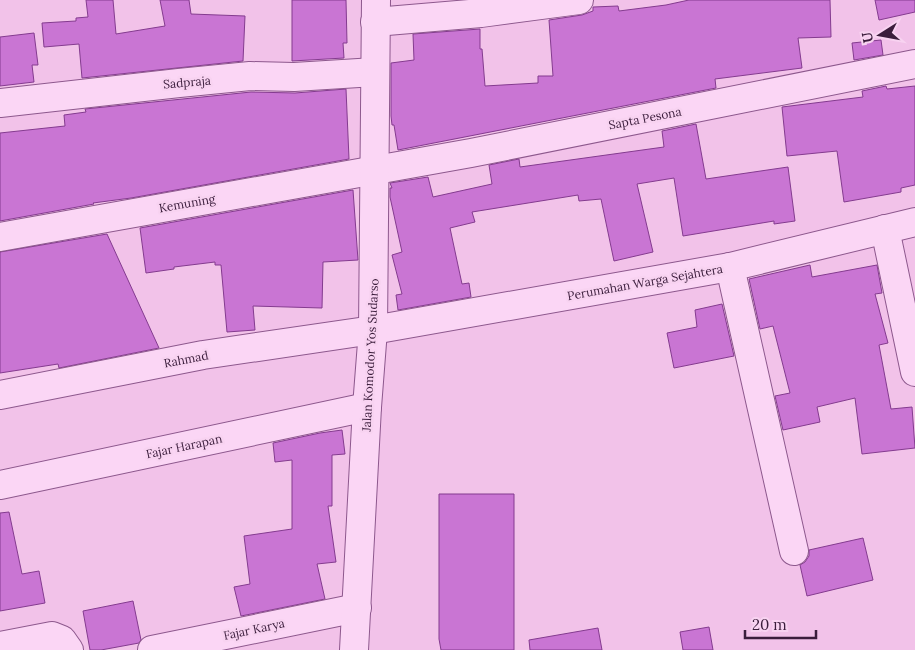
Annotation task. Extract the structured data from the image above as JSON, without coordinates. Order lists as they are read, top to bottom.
{
  "streets": {
    "street": [
      "Sadpraja",
      "Sapta Pesona",
      "Kemuning",
      "Perumahan Warga Sejahtera",
      "Jalan Komodor Yos Sudarso",
      "Rahmad",
      "Fajar Harapan",
      "Fajar Karya"
    ]
  },
  "crossings": [
    ["Sadpraja", "Jalan Komodor Yos Sudarso"],
    ["Sapta Pesona", "Kemuning"],
    ["Sapta Pesona", "Jalan Komodor Yos Sudarso"],
    ["Kemuning", "Jalan Komodor Yos Sudarso"],
    ["Perumahan Warga Sejahtera", "Jalan Komodor Yos Sudarso"],
    ["Perumahan Warga Sejahtera", "Rahmad"],
    ["Jalan Komodor Yos Sudarso", "Rahmad"],
    ["Jalan Komodor Yos Sudarso", "Fajar Harapan"],
    ["Jalan Komodor Yos Sudarso", "Fajar Karya"]
  ],
  "scale_bar": "20 m",
  "north": "left"
}
